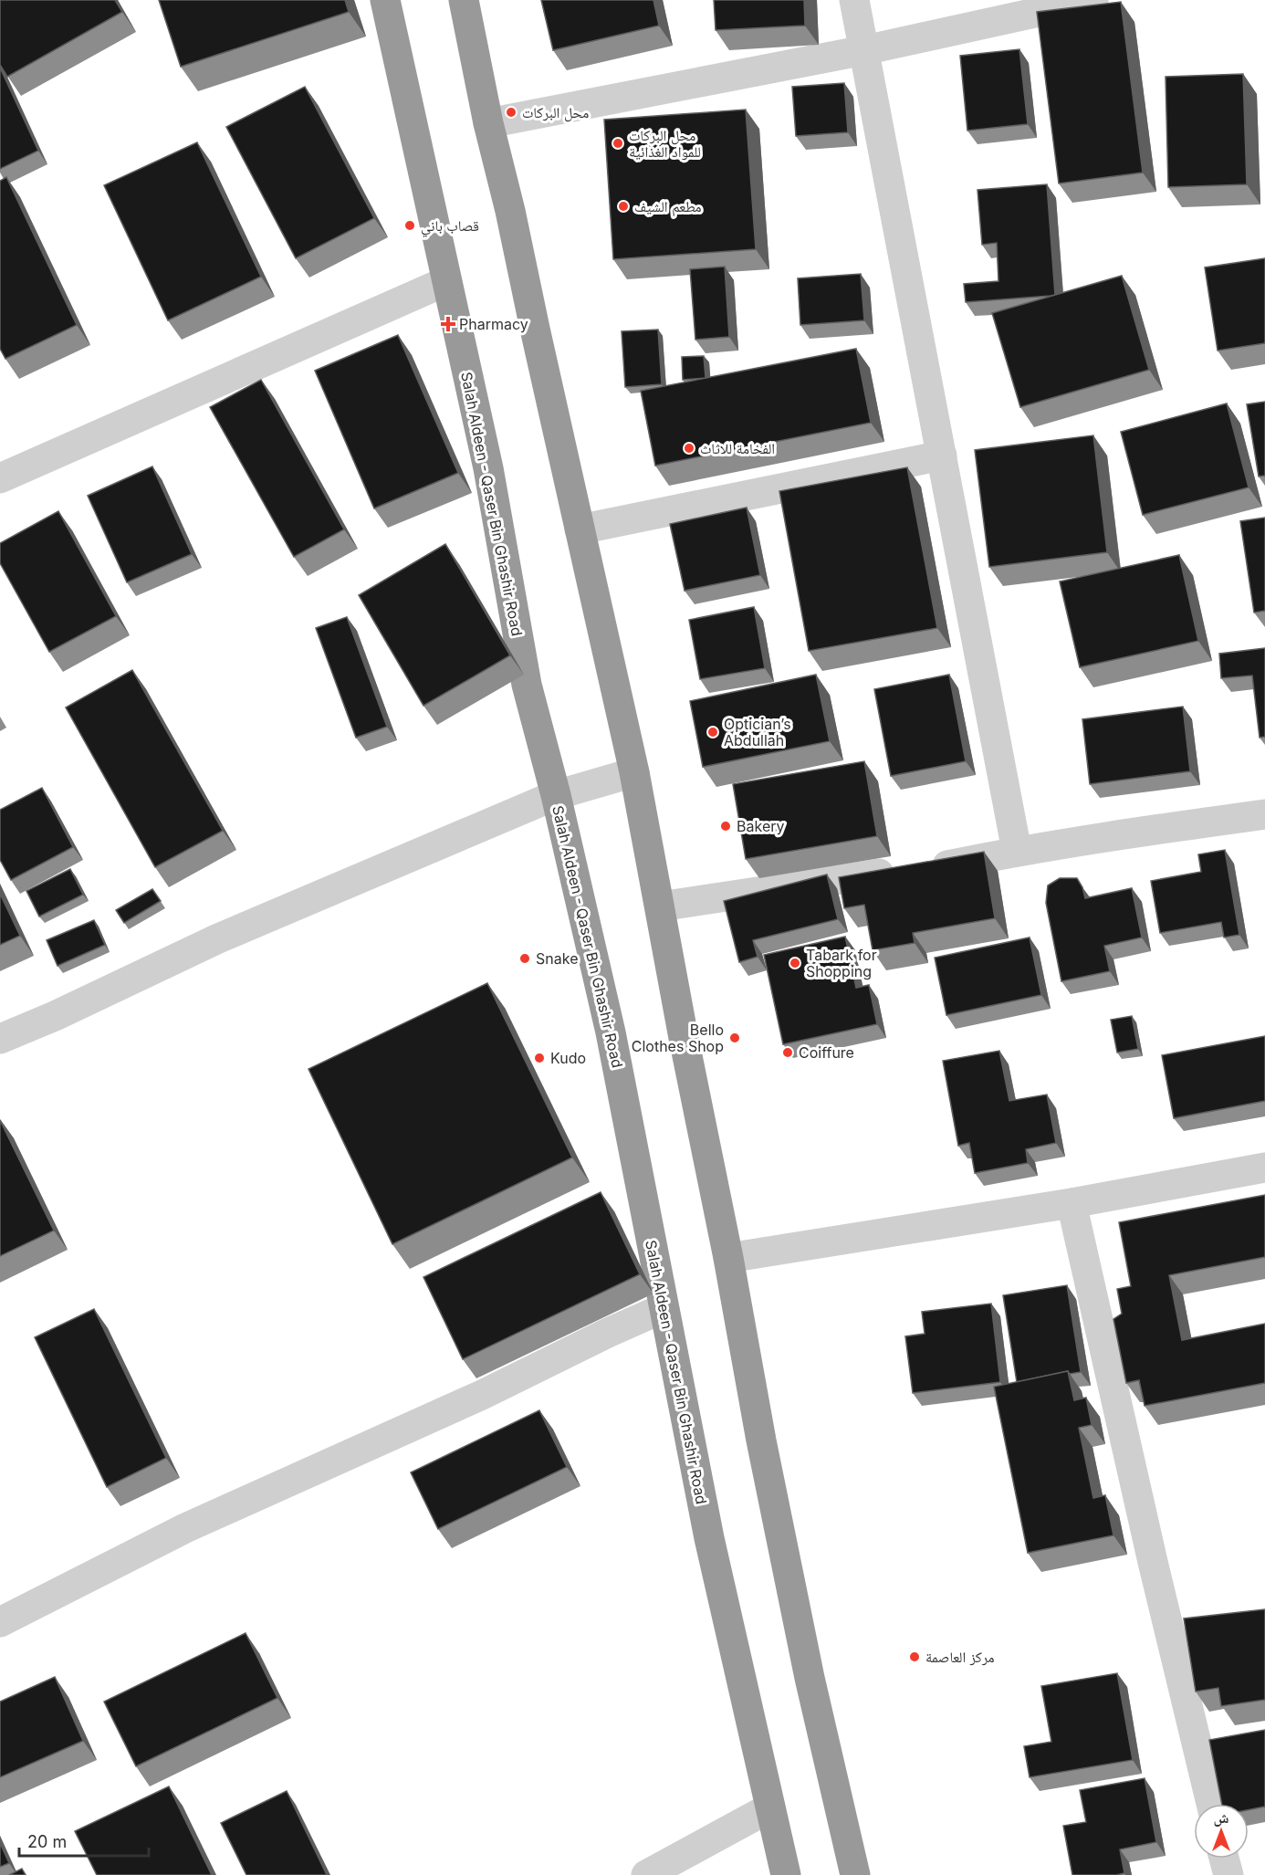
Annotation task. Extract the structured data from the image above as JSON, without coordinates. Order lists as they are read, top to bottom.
{
  "streets": {
    "highway": ["Salah Aldeen - Qaser Bin Ghashir Road"]
  },
  "places": {
    "other": [
      "محل البركات",
      "محل البركات للمواد الغذائية",
      "مطعم الشيف",
      "قصاب باني",
      "الفخامة للاثاث",
      "Optician’s Abdullah",
      "Bakery",
      "Snake",
      "Tabark for Shopping",
      "Bello Clothes Shop",
      "Coiffure",
      "Kudo",
      "مركز العاصمة"
    ],
    "health": ["Pharmacy"]
  },
  "scale_bar": "20 m",
  "north": "top"
}
